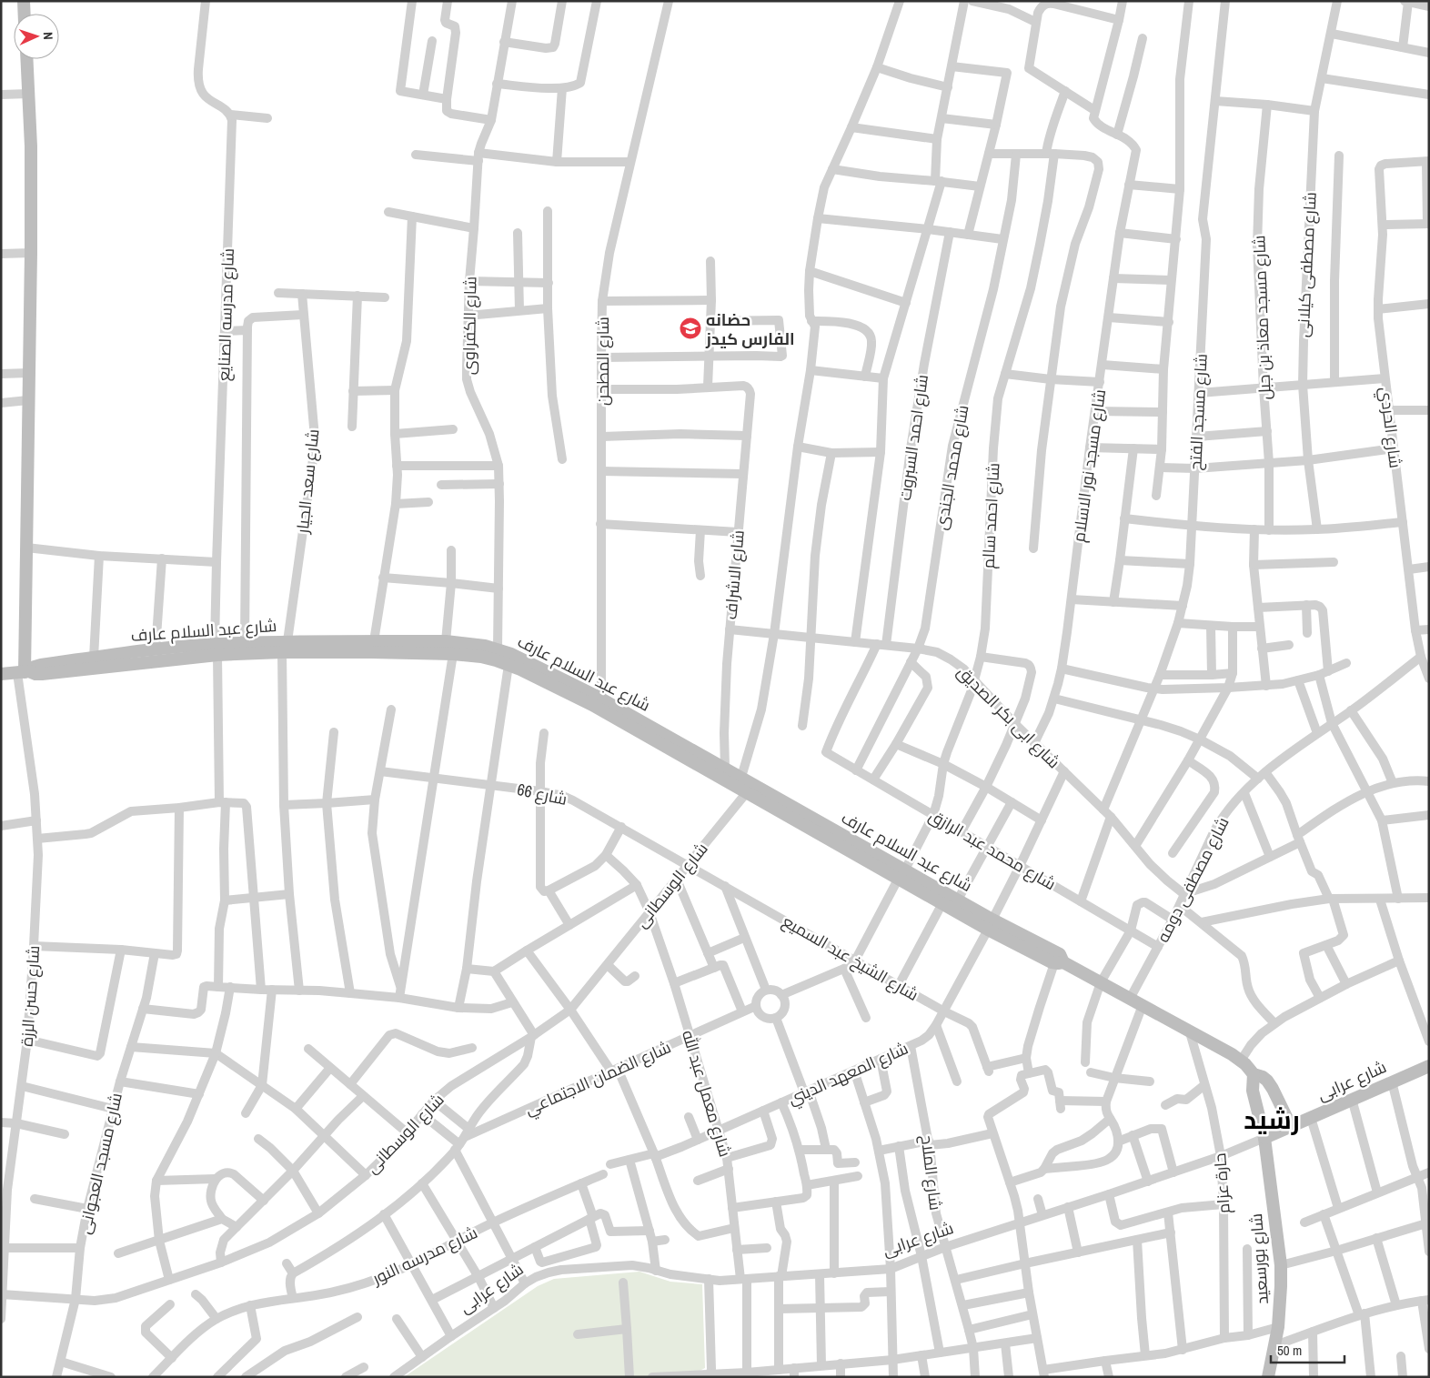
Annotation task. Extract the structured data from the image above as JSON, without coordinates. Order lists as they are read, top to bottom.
{
  "streets": {
    "street": [
      "شارع مصطفى كيلانى",
      "شارع مدرسه الصنايع",
      "شارع مسجد معاذ بن جبل",
      "شارع الكفراوى",
      "شارع المطحن",
      "شارع مسجد الفتح",
      "شارع الحردي",
      "شارع احمد السبروت",
      "شارع مسجد نور الاسلام",
      "شارع محمد الجندى",
      "شارع سعد الجيار",
      "شارع احمد سالم",
      "شارع الاشراف",
      "شارع عبد السلام عارف",
      "شارع ابى بكر الصديق",
      "شارع 66",
      "شارع محمد عبد الرازق",
      "شارع مصطفى دومه",
      "شارع الوسطانى",
      "شارع الشيخ عبد السميع",
      "شارع حسن الرزة",
      "شارع المعهد الديني",
      "شارع الضمان الاجتماعي",
      "شارع عرابى",
      "شارع معمل عبد الله",
      "شارع مسجد العجوانى",
      "شارع الملاح",
      "حارة عزام",
      "شارع مدرسه النور",
      "شارع بورسعيد"
    ]
  },
  "crossings": [
    ["شارع مدرسه الصنايع", "شارع عبد السلام عارف"],
    ["شارع الكفراوى", "شارع عبد السلام عارف"],
    ["شارع المطحن", "شارع عبد السلام عارف"],
    ["شارع مسجد الفتح", "شارع ابى بكر الصديق"],
    ["شارع الحردي", "شارع مصطفى دومه"],
    ["شارع احمد السبروت", "شارع ابى بكر الصديق"],
    ["شارع احمد السبروت", "شارع محمد عبد الرازق"],
    ["شارع مسجد نور الاسلام", "شارع ابى بكر الصديق"],
    ["شارع محمد الجندى", "شارع ابى بكر الصديق"],
    ["شارع محمد الجندى", "شارع محمد عبد الرازق"],
    ["شارع سعد الجيار", "شارع عبد السلام عارف"],
    ["شارع احمد سالم", "شارع عبد السلام عارف"],
    ["شارع احمد سالم", "شارع ابى بكر الصديق"],
    ["شارع احمد سالم", "شارع محمد عبد الرازق"],
    ["شارع احمد سالم", "شارع الشيخ عبد السميع"],
    ["شارع الاشراف", "شارع عبد السلام عارف"],
    ["شارع الاشراف", "شارع ابى بكر الصديق"],
    ["شارع عبد السلام عارف", "شارع مصطفى دومه"],
    ["شارع عبد السلام عارف", "شارع الوسطانى"],
    ["شارع عبد السلام عارف", "شارع حسن الرزة"],
    ["شارع عبد السلام عارف", "شارع المعهد الديني"],
    ["شارع عبد السلام عارف", "شارع عرابى"],
    ["شارع عبد السلام عارف", "حارة عزام"],
    ["شارع ابى بكر الصديق", "شارع مصطفى دومه"],
    ["شارع ابى بكر الصديق", "شارع المعهد الديني"],
    ["شارع 66", "شارع الوسطانى"],
    ["شارع 66", "شارع الشيخ عبد السميع"],
    ["شارع محمد عبد الرازق", "شارع مصطفى دومه"],
    ["شارع محمد عبد الرازق", "شارع المعهد الديني"],
    ["شارع الوسطانى", "شارع الشيخ عبد السميع"],
    ["شارع الوسطانى", "شارع حسن الرزة"],
    ["شارع الوسطانى", "شارع معمل عبد الله"],
    ["شارع الوسطانى", "شارع مسجد العجوانى"],
    ["شارع الشيخ عبد السميع", "شارع المعهد الديني"],
    ["شارع المعهد الديني", "شارع معمل عبد الله"],
    ["شارع المعهد الديني", "شارع الملاح"],
    ["شارع الضمان الاجتماعي", "شارع معمل عبد الله"],
    ["شارع عرابى", "شارع معمل عبد الله"],
    ["شارع عرابى", "شارع الملاح"],
    ["شارع عرابى", "حارة عزام"],
    ["شارع عرابى", "شارع بورسعيد"]
  ],
  "districts": ["رشيد"],
  "places": {
    "school or university": ["حضانه الفارس كيدز"]
  },
  "scale_bar": "50 m",
  "north": "right"
}
